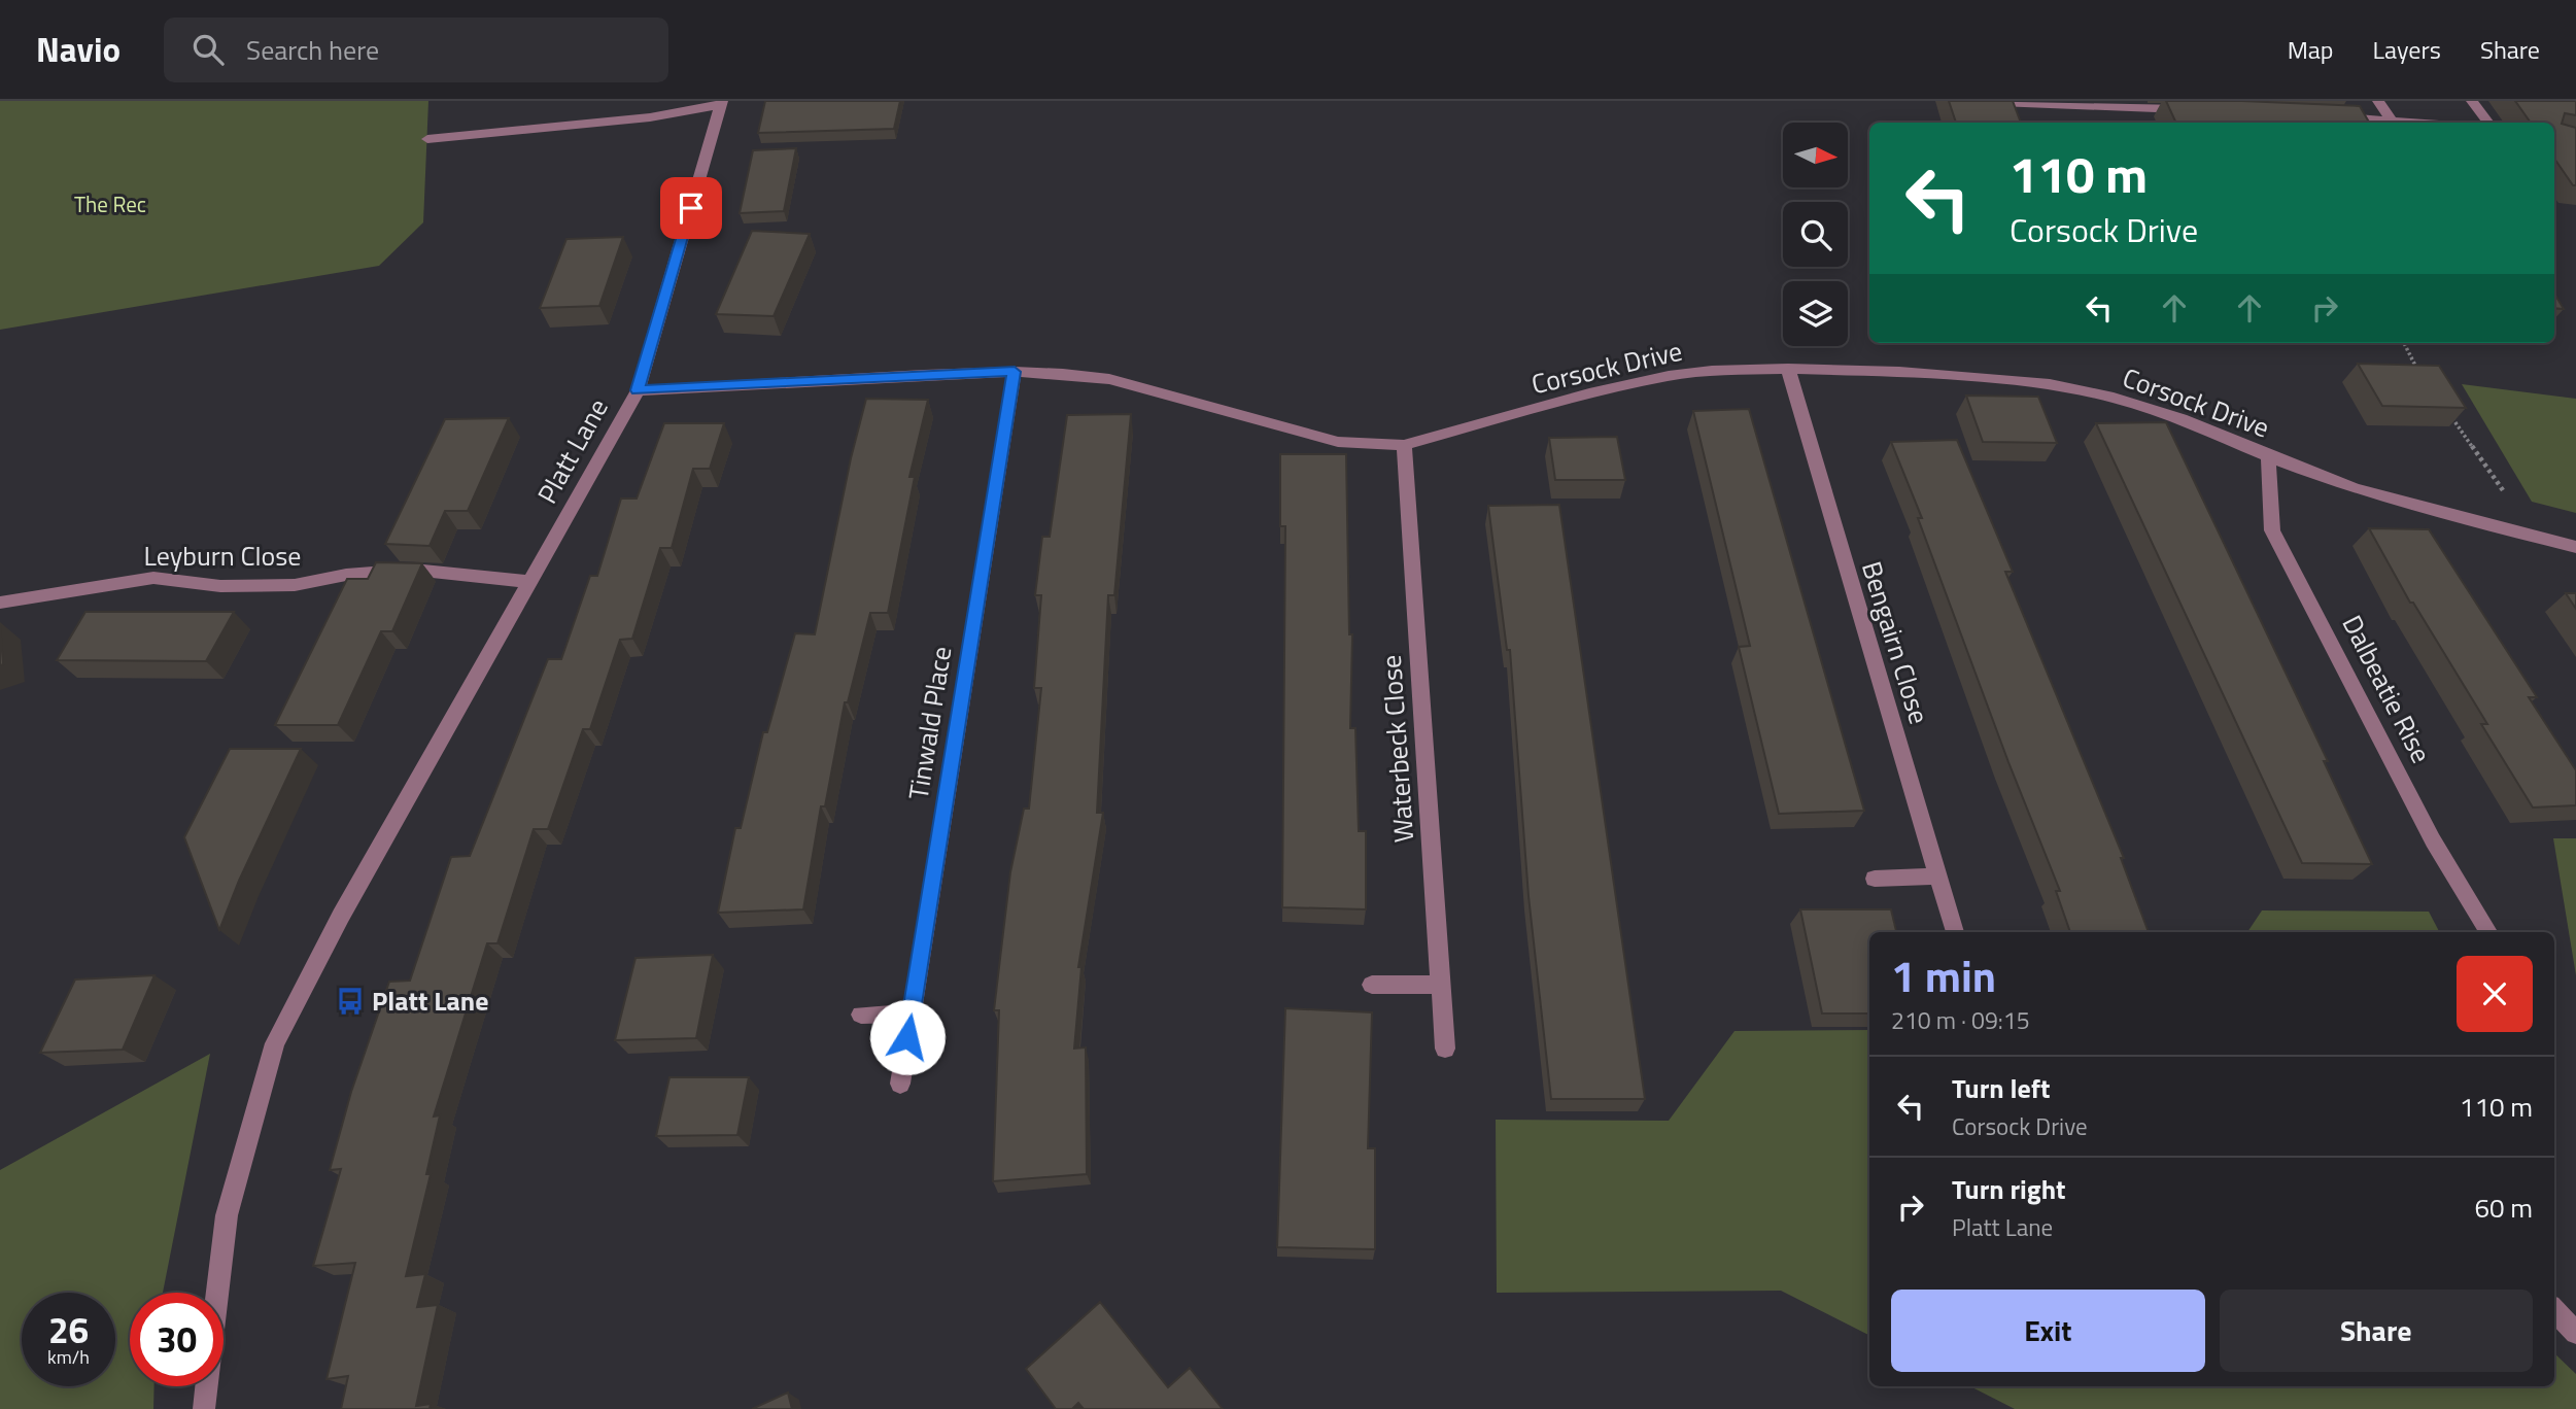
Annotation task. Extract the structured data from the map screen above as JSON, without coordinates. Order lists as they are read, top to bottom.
{
  "streets": {
    "street": [
      "Corsock Drive",
      "Platt Lane",
      "Leyburn Close",
      "Bengairn Close",
      "Dalbeatie Rise",
      "Tinwald Place",
      "Waterbeck Close"
    ]
  },
  "crossings": [
    ["Corsock Drive", "Platt Lane"],
    ["Corsock Drive", "Bengairn Close"],
    ["Corsock Drive", "Dalbeatie Rise"],
    ["Corsock Drive", "Tinwald Place"],
    ["Corsock Drive", "Waterbeck Close"],
    ["Platt Lane", "Leyburn Close"]
  ],
  "parks": ["The Rec"],
  "places": {
    "bus stop": ["Platt Lane"]
  },
  "north": "right",
  "page": {
    "header": "Navio",
    "search": "Search here",
    "nav": ["Map", "Layers", "Share"],
    "turn": ["110 m", "Corsock Drive"],
    "heading": ["1 min", "210 m · 09:15"],
    "list": [
      {
        "name": "Turn left",
        "note": "Corsock Drive",
        "value": "110 m"
      },
      {
        "name": "Turn right",
        "note": "Platt Lane",
        "value": "60 m"
      }
    ],
    "buttons": ["Exit", "Share"],
    "speed": "26 km/h",
    "limit": "30"
  }
}
